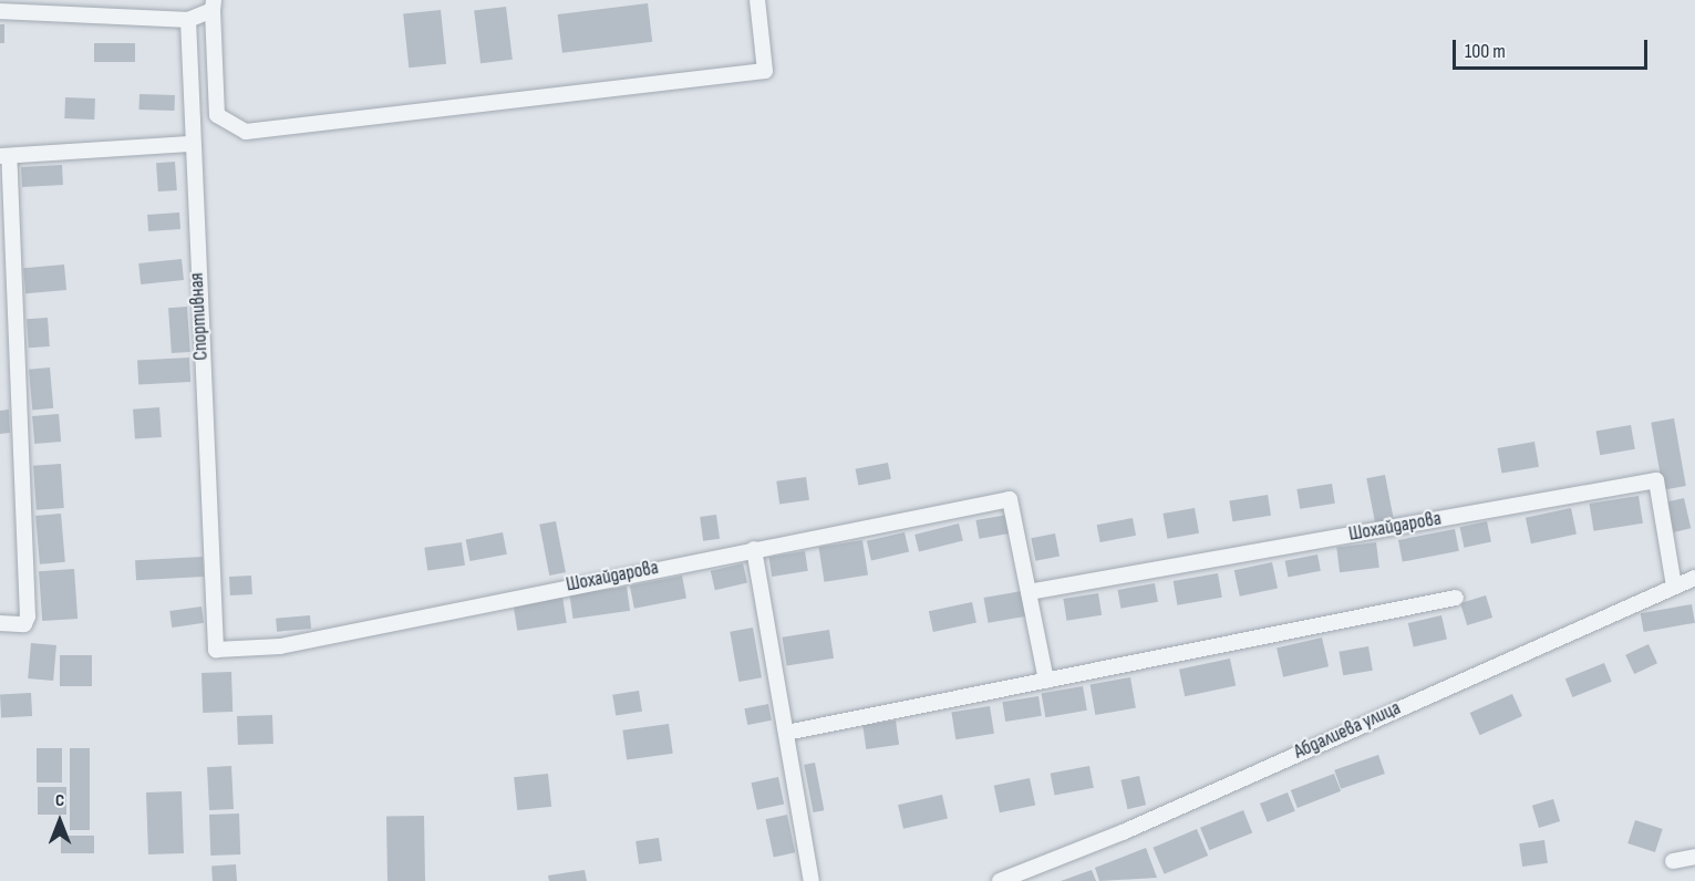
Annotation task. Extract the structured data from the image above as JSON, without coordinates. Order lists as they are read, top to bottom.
{
  "streets": {
    "street": ["Спортивная", "Шохайдарова", "Абдалиева улица"]
  },
  "crossings": [
    ["Спортивная", "Шохайдарова"],
    ["Шохайдарова", "Абдалиева улица"]
  ],
  "scale_bar": "100 m",
  "north": "top"
}
